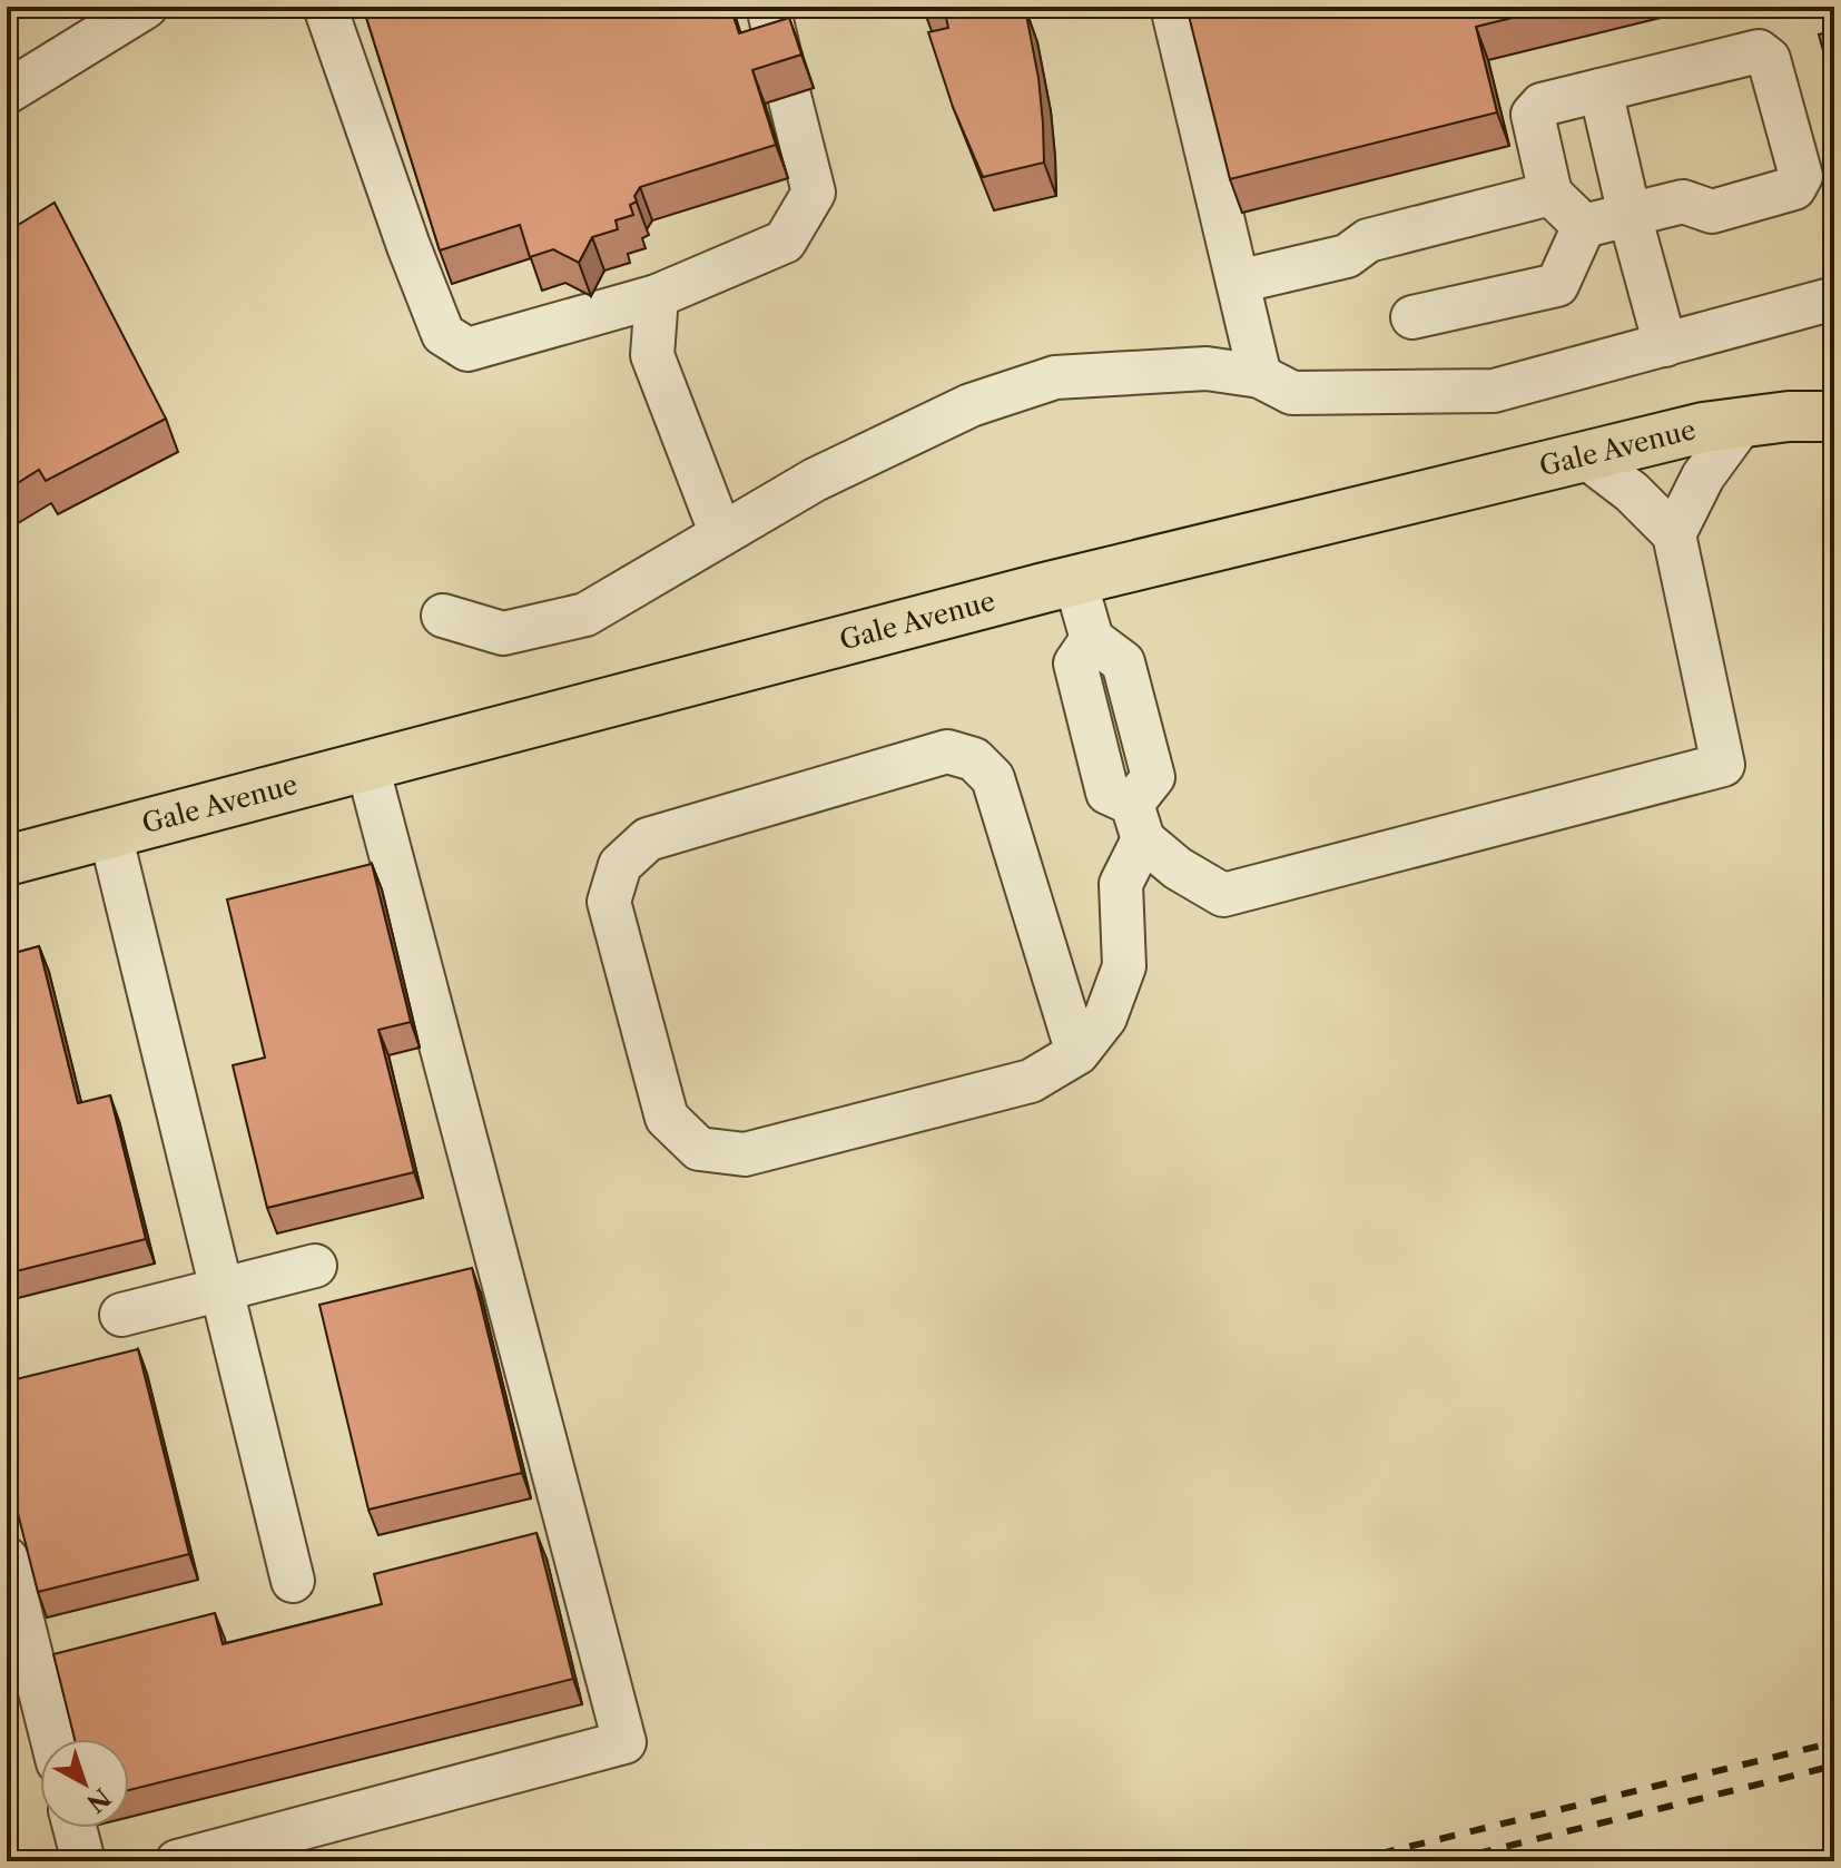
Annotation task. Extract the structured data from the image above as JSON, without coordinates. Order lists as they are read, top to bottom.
{
  "streets": {
    "main road": ["Gale Avenue"]
  },
  "north": "bottom right"
}
